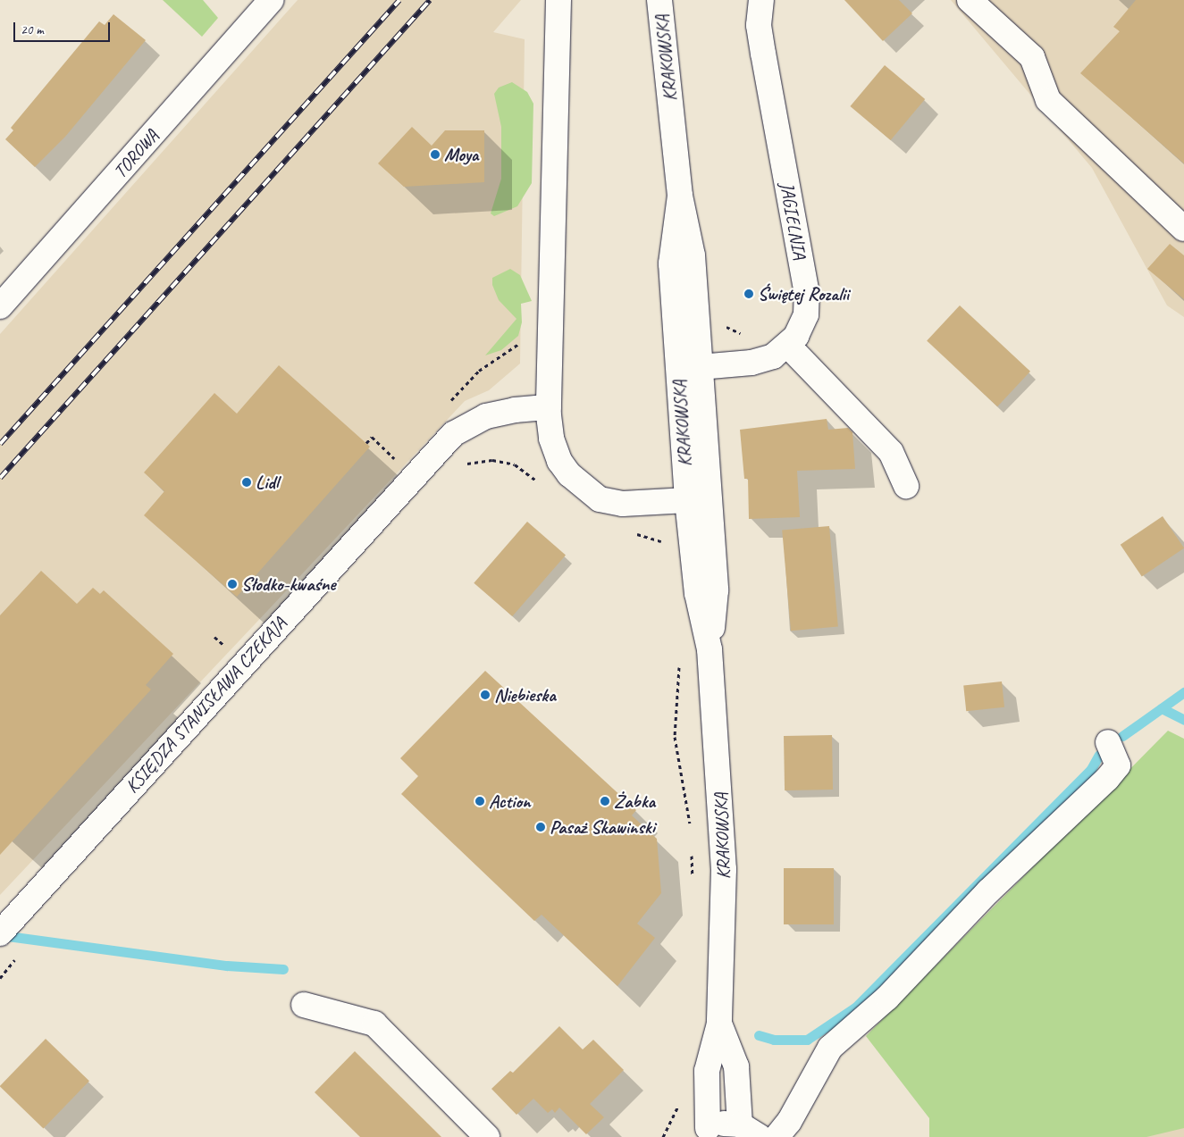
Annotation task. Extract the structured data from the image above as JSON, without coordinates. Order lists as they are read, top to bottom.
{
  "streets": {
    "street": [
      "KRAKOWSKA",
      "TOROWA",
      "JAGIELNIA",
      "KSIĘDZA STANISŁAWA CZEKAJA"
    ]
  },
  "crossings": [
    ["KRAKOWSKA", "JAGIELNIA"]
  ],
  "places": [
    "Moya",
    "Świętej Rozalii",
    "Lidl",
    "Słodko-kwaśne",
    "Niebieska",
    "Action",
    "Żabka",
    "Pasaż Skawinski"
  ],
  "scale_bar": "20 m"
}
